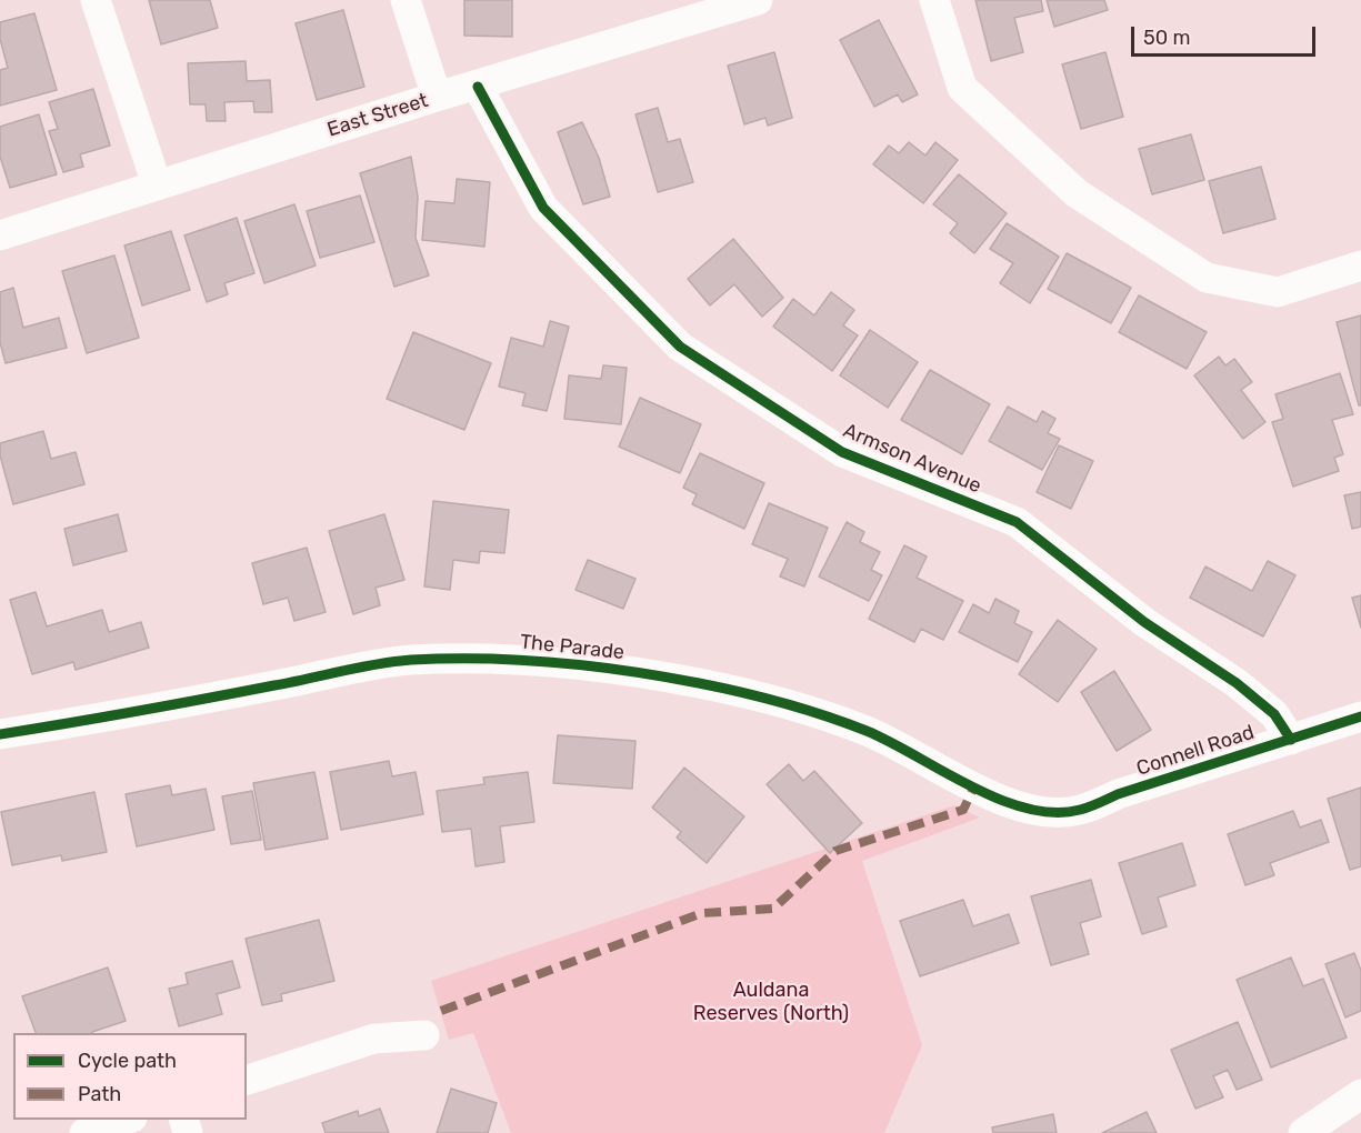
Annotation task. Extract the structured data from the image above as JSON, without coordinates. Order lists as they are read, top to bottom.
{
  "streets": {
    "street": [
      "East Street",
      "Armson Avenue",
      "The Parade",
      "Connell Road"
    ]
  },
  "crossings": [
    ["East Street", "Armson Avenue"],
    ["Armson Avenue", "Connell Road"],
    ["The Parade", "Connell Road"]
  ],
  "parks": ["Auldana Reserves (North)"],
  "legend": ["Cycle path", "Path"],
  "scale_bar": "50 m"
}
